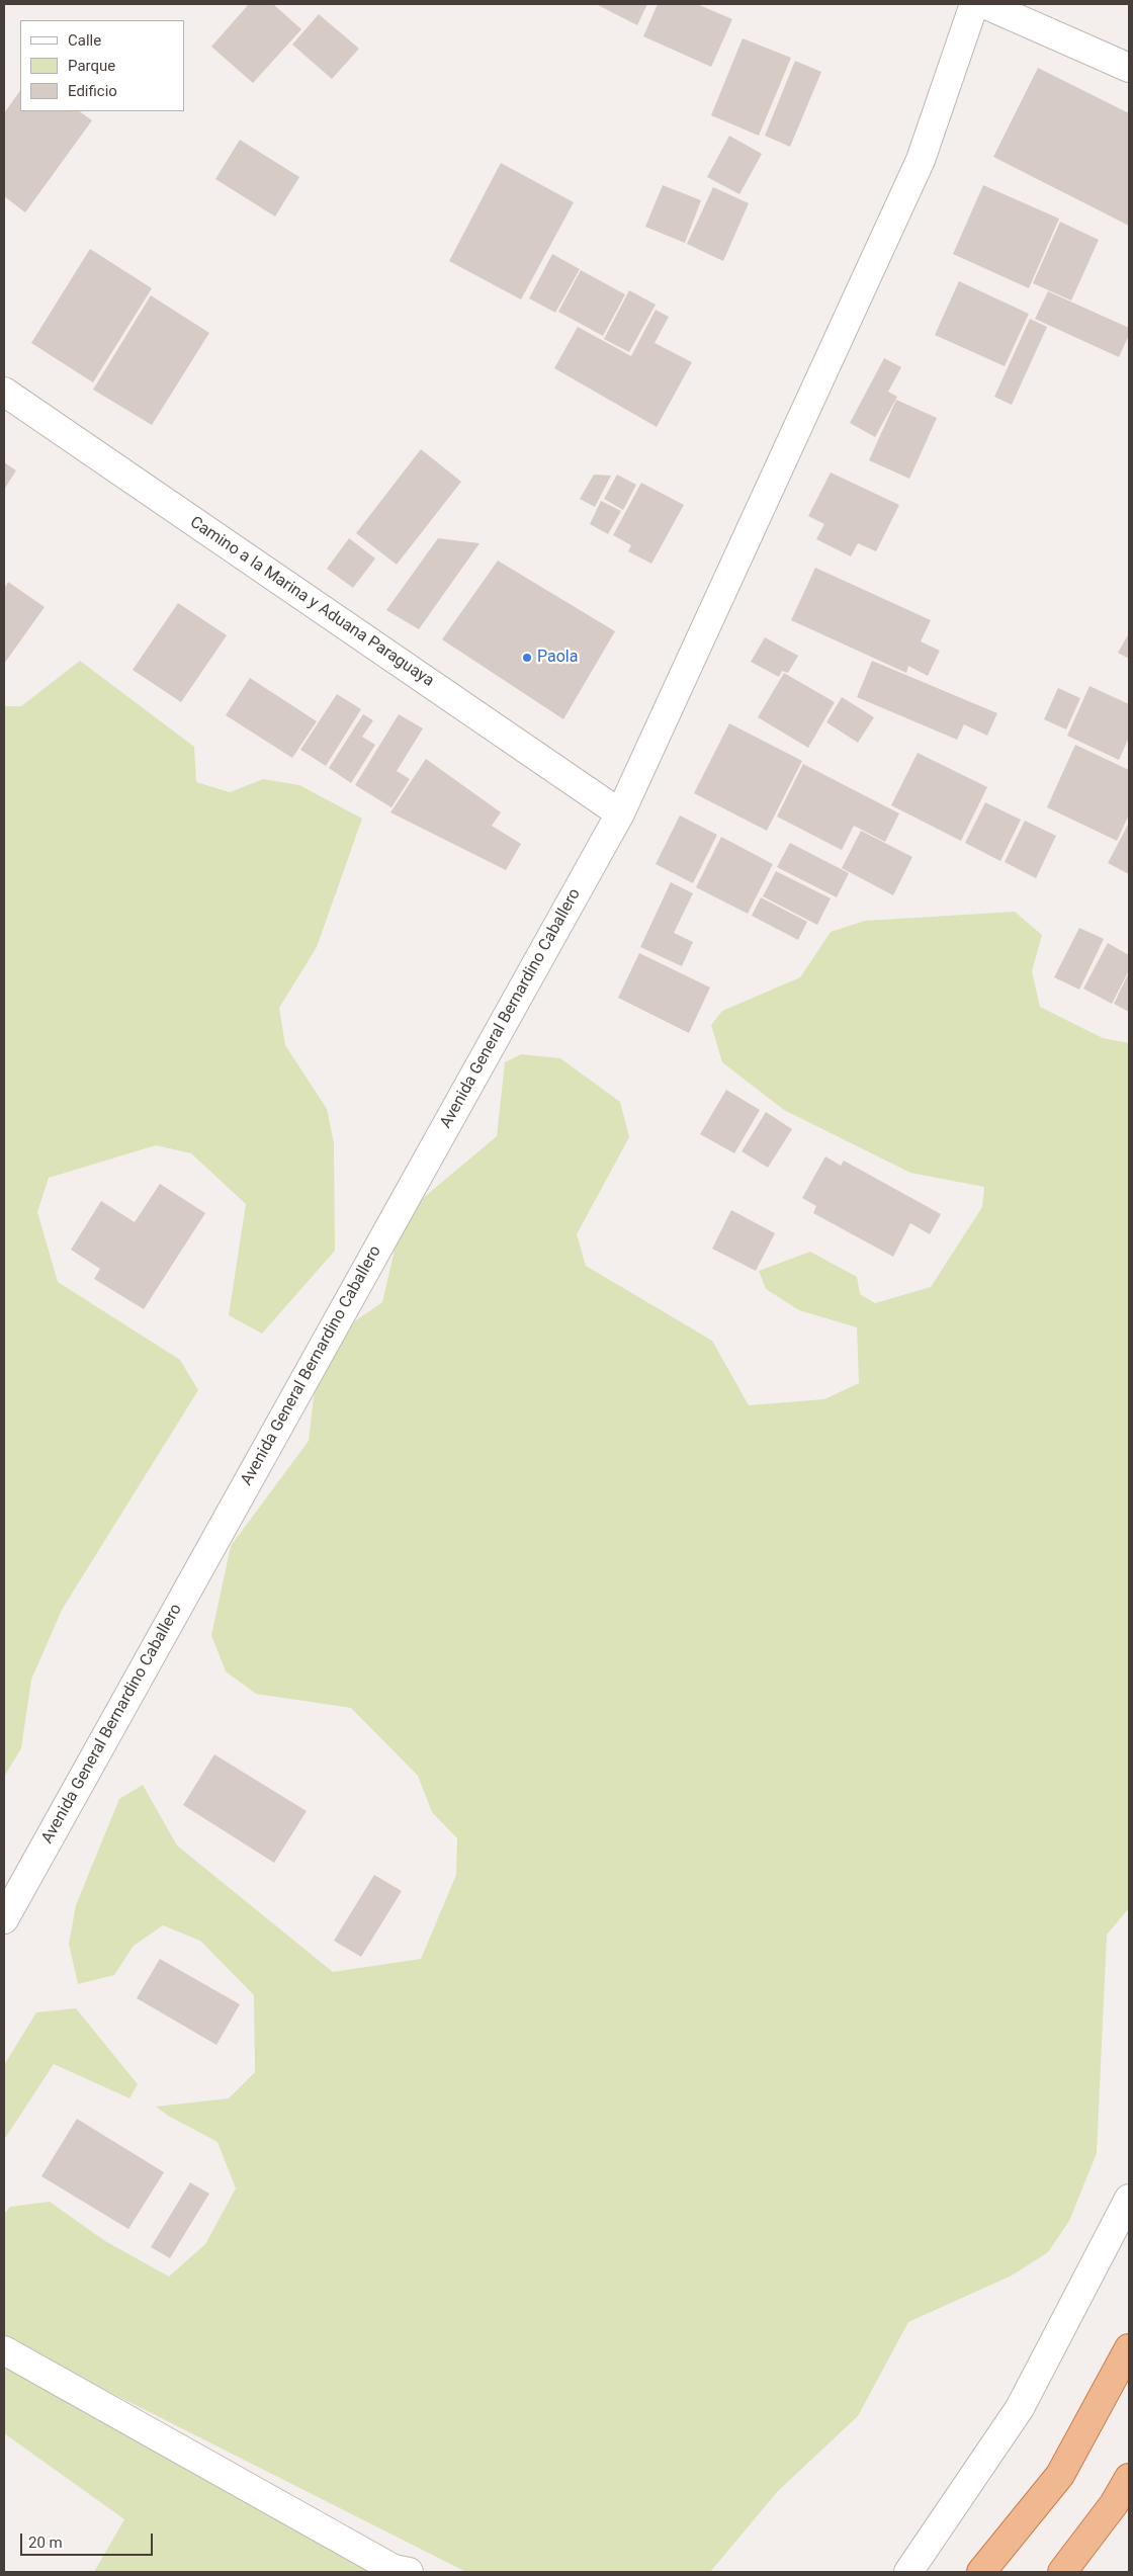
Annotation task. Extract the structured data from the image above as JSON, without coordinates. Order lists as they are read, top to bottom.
{
  "streets": {
    "street": ["Camino a la Marina y Aduana Paraguaya", "Avenida General Bernardino Caballero"]
  },
  "crossings": [
    ["Camino a la Marina y Aduana Paraguaya", "Avenida General Bernardino Caballero"]
  ],
  "places": ["Paola"],
  "legend": ["Calle", "Parque", "Edificio"],
  "scale_bar": "20 m"
}
